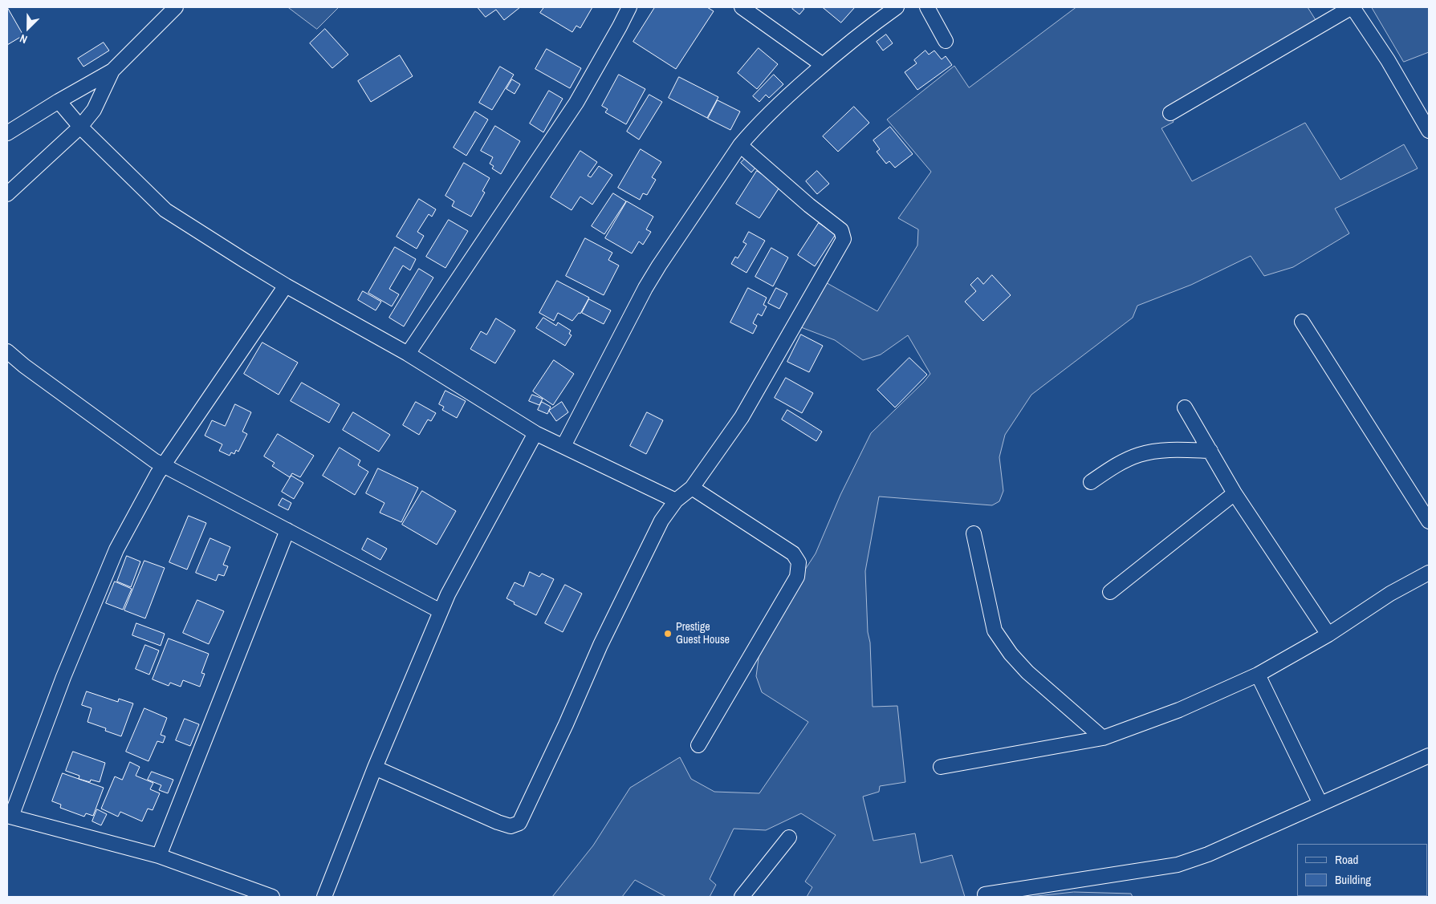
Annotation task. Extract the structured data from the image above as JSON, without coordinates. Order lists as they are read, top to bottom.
{
  "places": ["Prestige Guest House"],
  "legend": ["Road", "Building"],
  "north": "bottom left"
}
